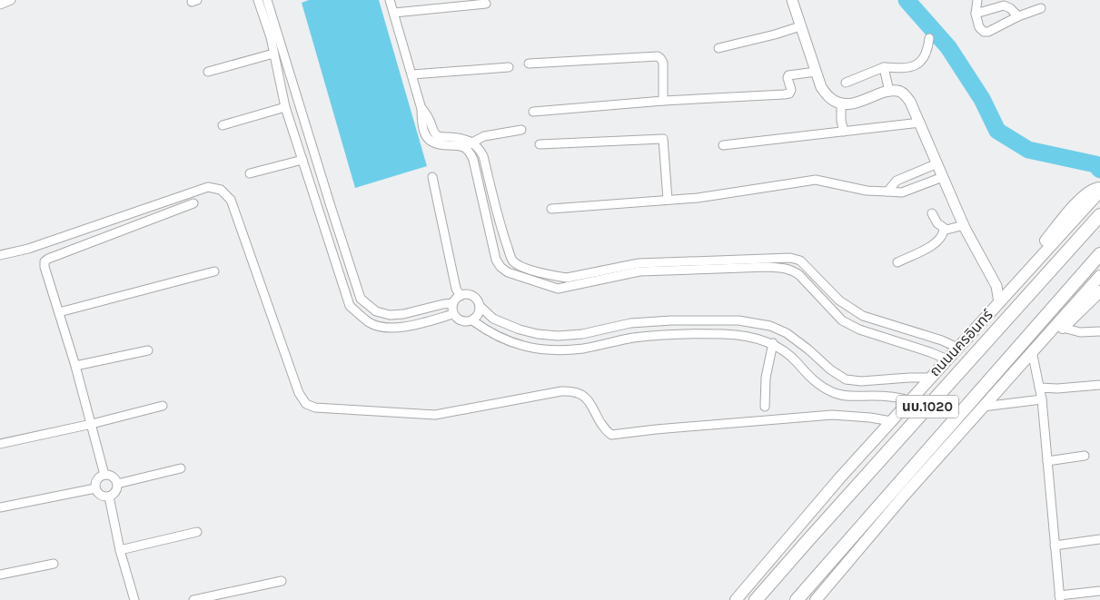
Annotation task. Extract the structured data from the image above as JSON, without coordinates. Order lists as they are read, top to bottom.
{
  "streets": {
    "main road": ["ถนนนครอินทร์", "นบ.1020"]
  }
}
